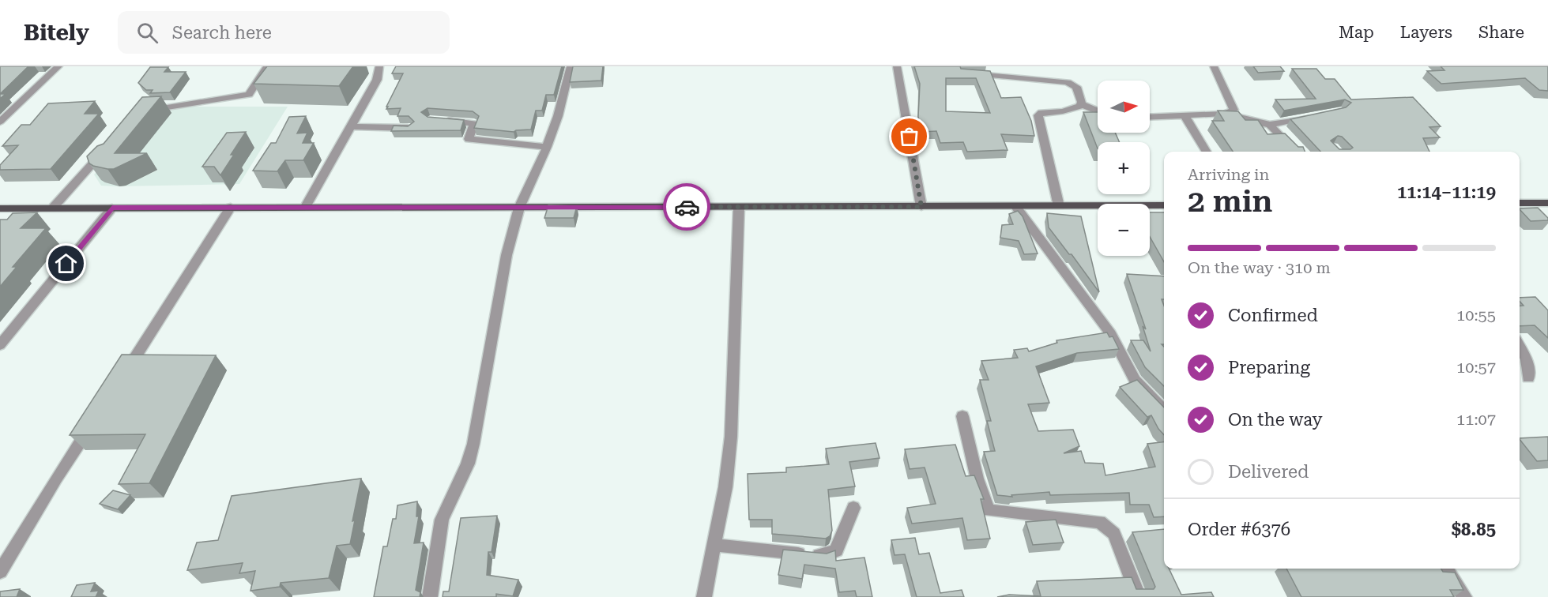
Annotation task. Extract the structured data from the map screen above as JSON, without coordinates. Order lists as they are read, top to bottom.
{
  "north": "right",
  "page": {
    "header": "Bitely",
    "search": "Search here",
    "nav": ["Map", "Layers", "Share"],
    "map_buttons": ["+", "−"],
    "heading": ["2 min", "Arriving in", "11:14–11:19"],
    "panel": ["Order #6376", "$8.85"],
    "bar": "On the way · 310 m",
    "list": [
      ["Confirmed", "10:55"],
      ["Preparing", "10:57"],
      ["On the way", "11:07"],
      "Delivered"
    ]
  }
}
